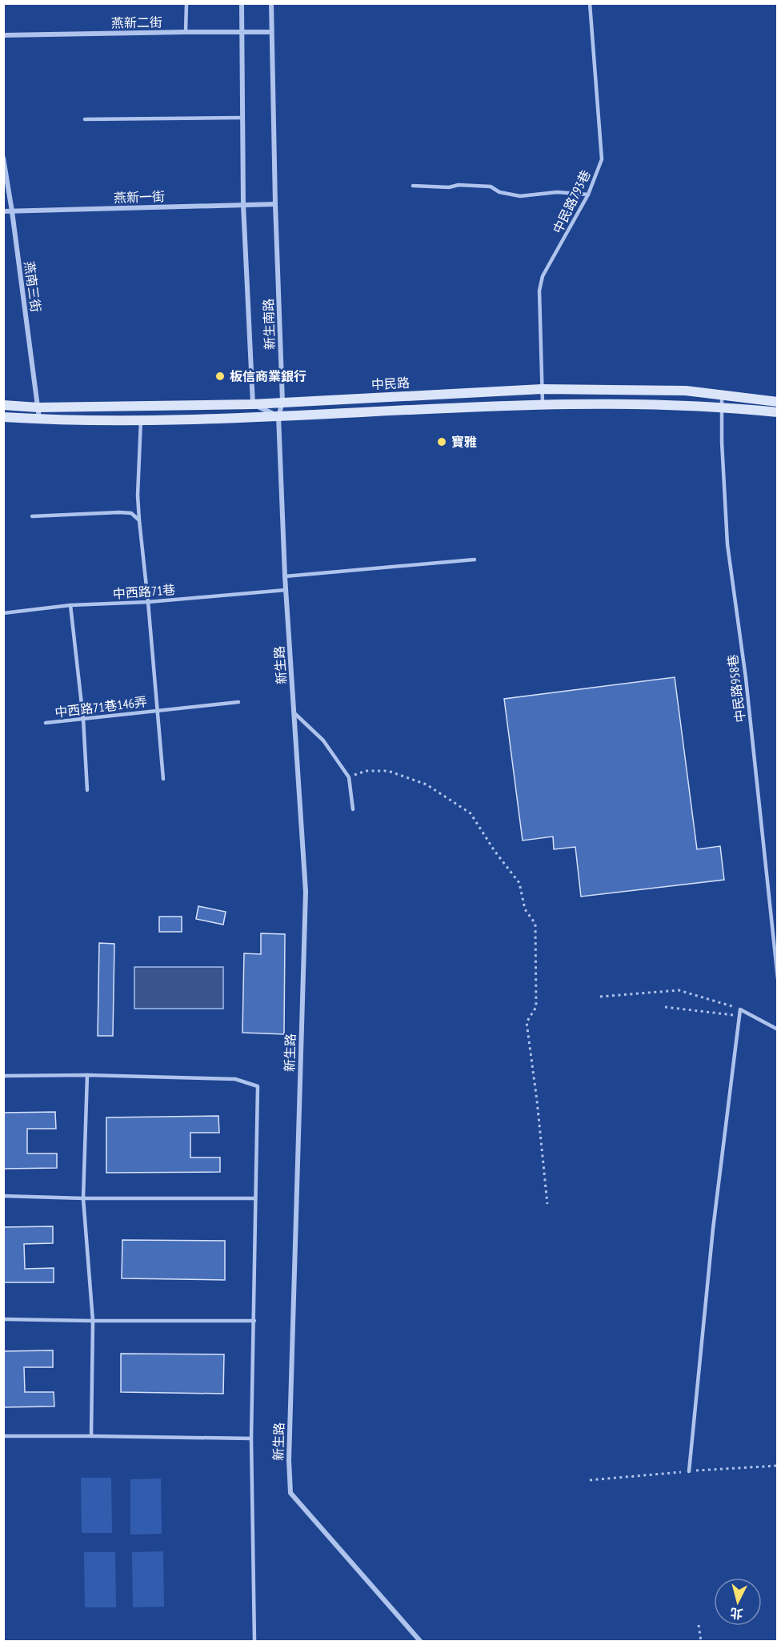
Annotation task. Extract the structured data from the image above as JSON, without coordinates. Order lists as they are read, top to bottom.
{
  "streets": {
    "main road": ["中民路"],
    "street": [
      "燕新二街",
      "燕新一街",
      "燕南三街",
      "新生南路",
      "新生路"
    ],
    "lane": [
      "中民路793巷",
      "中西路71巷",
      "中民路958巷",
      "中西路71巷146弄"
    ]
  },
  "crossings": [
    ["燕新二街", "新生南路"],
    ["燕新一街", "燕南三街"],
    ["燕新一街", "新生南路"],
    ["中民路793巷", "中民路"],
    ["燕南三街", "中民路"],
    ["新生南路", "中民路"],
    ["新生南路", "新生路"],
    ["中民路", "新生路"],
    ["中民路", "中民路958巷"],
    ["中民路", "中西路71巷146弄"],
    ["中西路71巷", "新生路"],
    ["中西路71巷", "中西路71巷146弄"]
  ],
  "places": ["板信商業銀行", "寶雅"],
  "north": "bottom"
}
